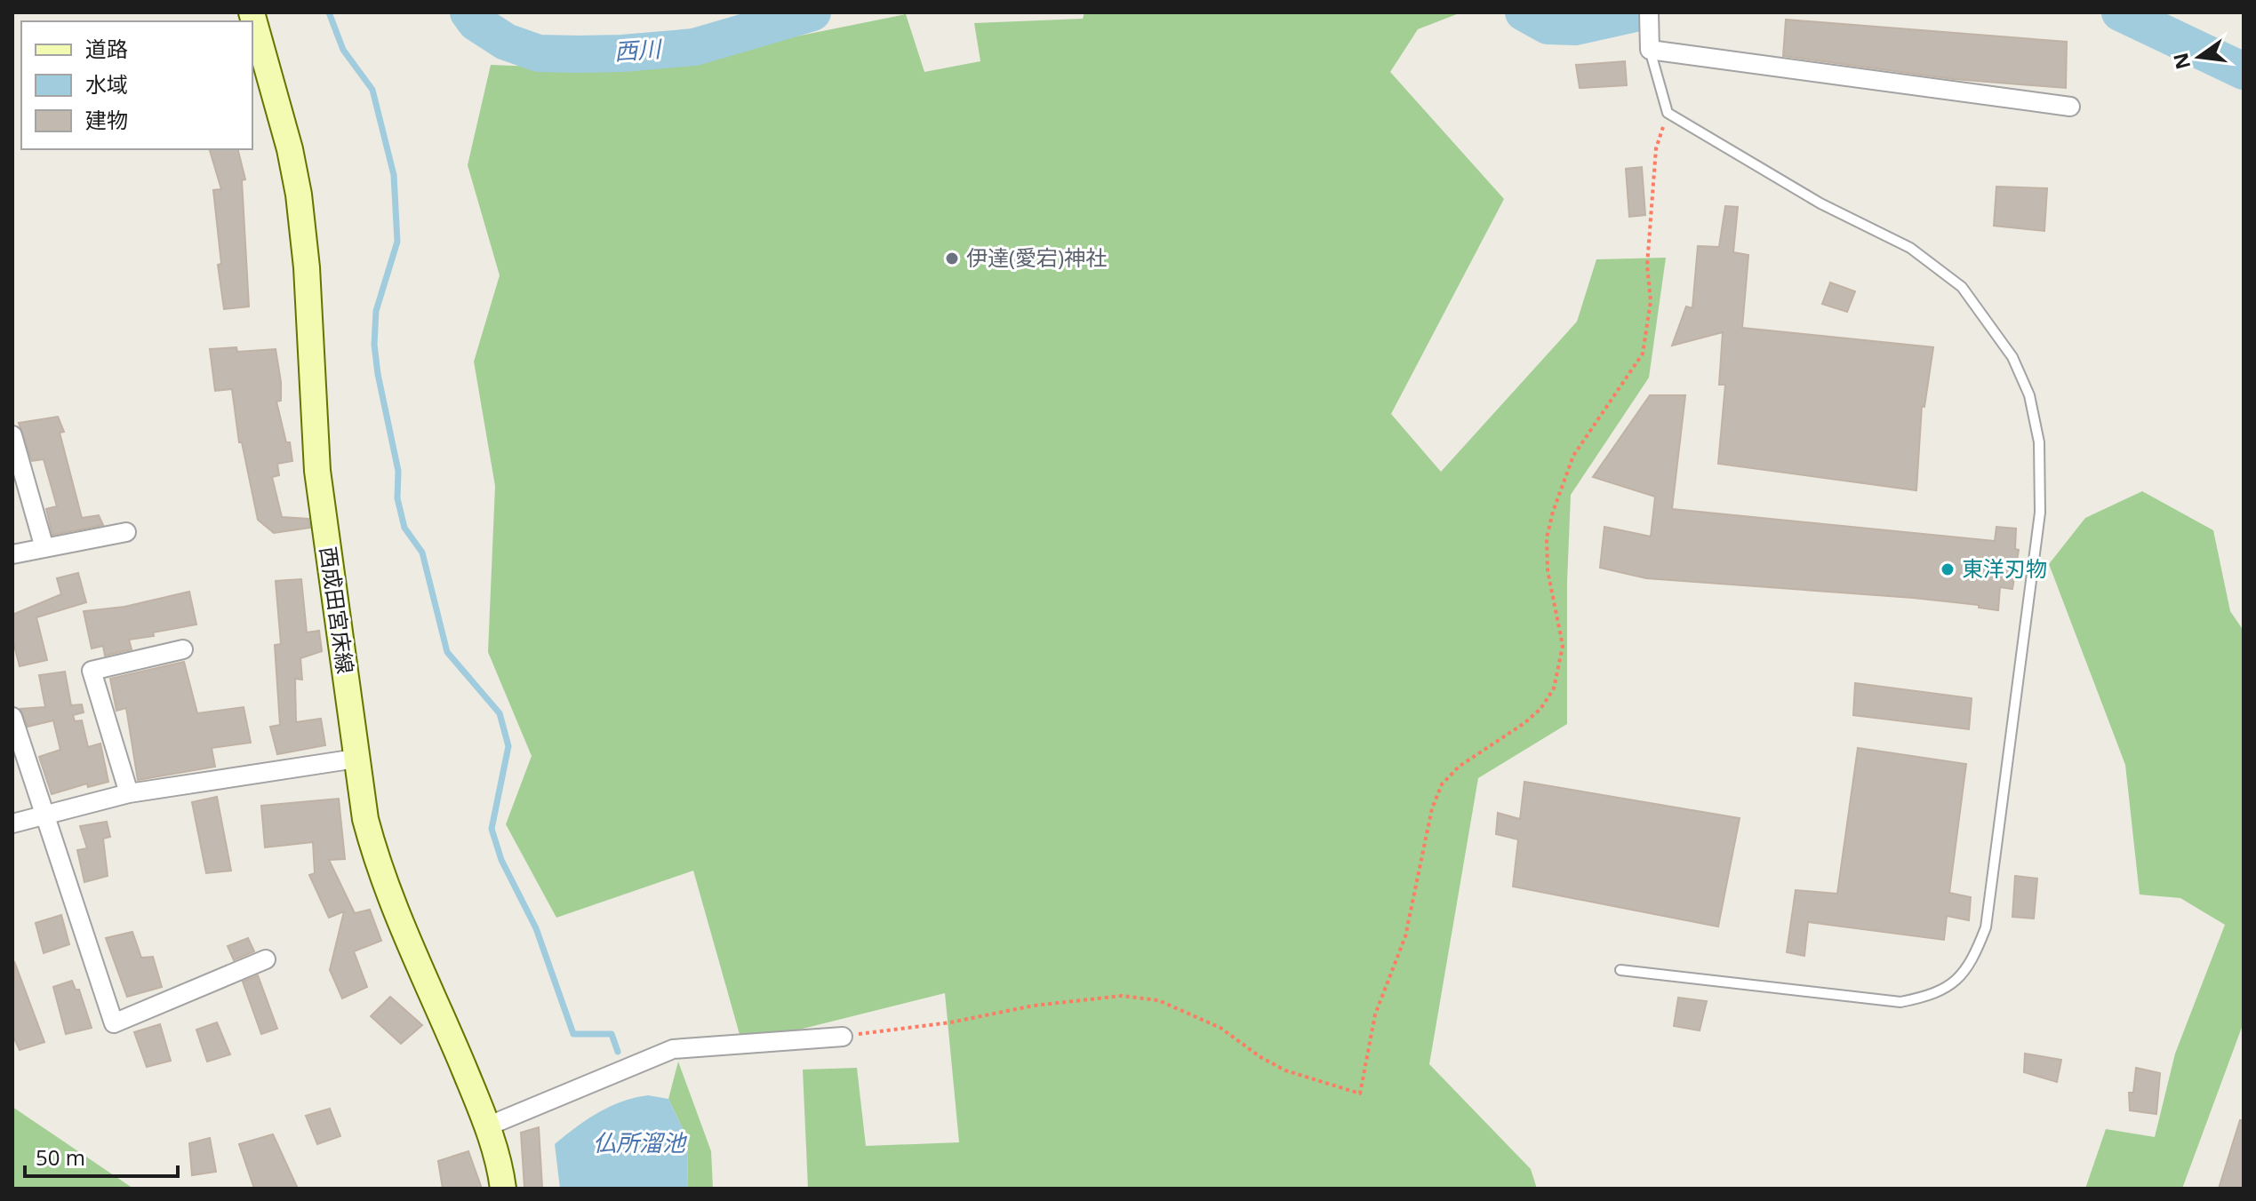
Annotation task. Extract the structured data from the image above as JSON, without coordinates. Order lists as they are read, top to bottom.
{
  "streets": {
    "main road": ["西成田宮床線"]
  },
  "water": ["西川", "仏所溜池"],
  "places": ["伊達(愛宕)神社", "東洋刃物"],
  "legend": ["道路", "水域", "建物"],
  "scale_bar": "50 m",
  "north": "left"
}
